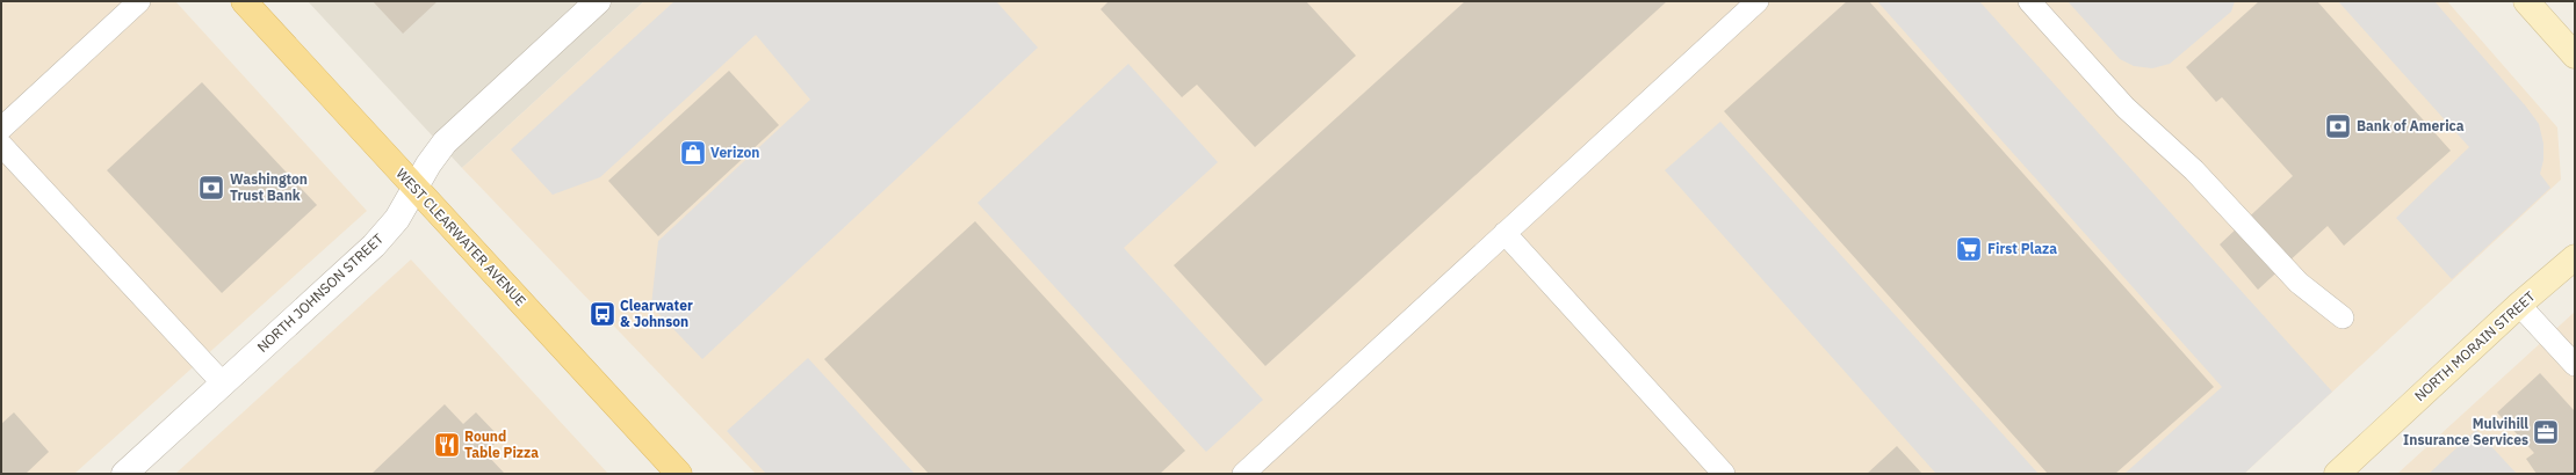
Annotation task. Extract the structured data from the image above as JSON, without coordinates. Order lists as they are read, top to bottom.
{
  "streets": {
    "main road": ["WEST CLEARWATER AVENUE", "NORTH MORAIN STREET"],
    "street": ["NORTH JOHNSON STREET"]
  },
  "crossings": [
    ["WEST CLEARWATER AVENUE", "NORTH JOHNSON STREET"]
  ],
  "places": {
    "bank": ["Bank of America", "Washington Trust Bank"],
    "shop": ["Verizon"],
    "supermarket": ["First Plaza"],
    "bus stop": ["Clearwater & Johnson"],
    "office": ["Mulvihill Insurance Services"],
    "restaurant": ["Round Table Pizza"]
  }
}
